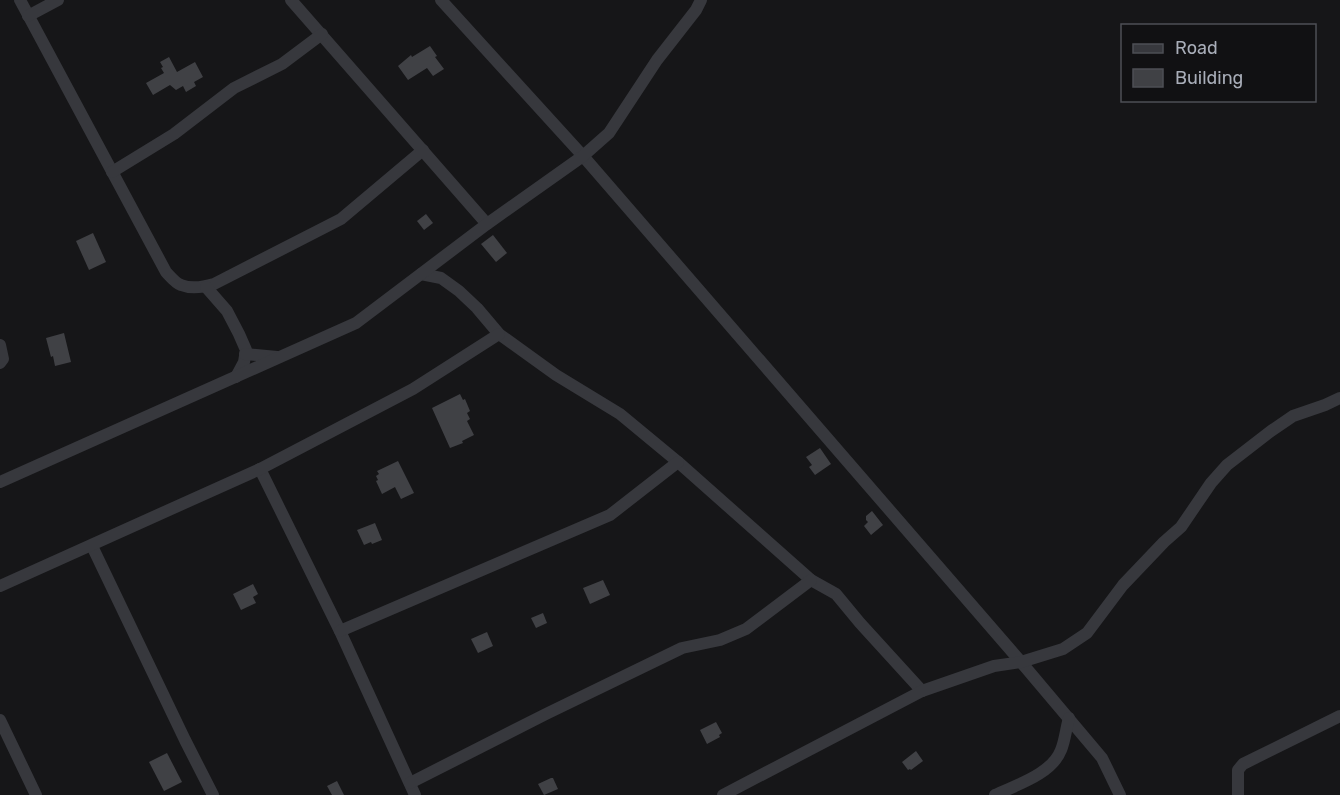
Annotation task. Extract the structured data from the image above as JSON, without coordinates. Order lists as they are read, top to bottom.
{
  "legend": ["Road", "Building"]
}
